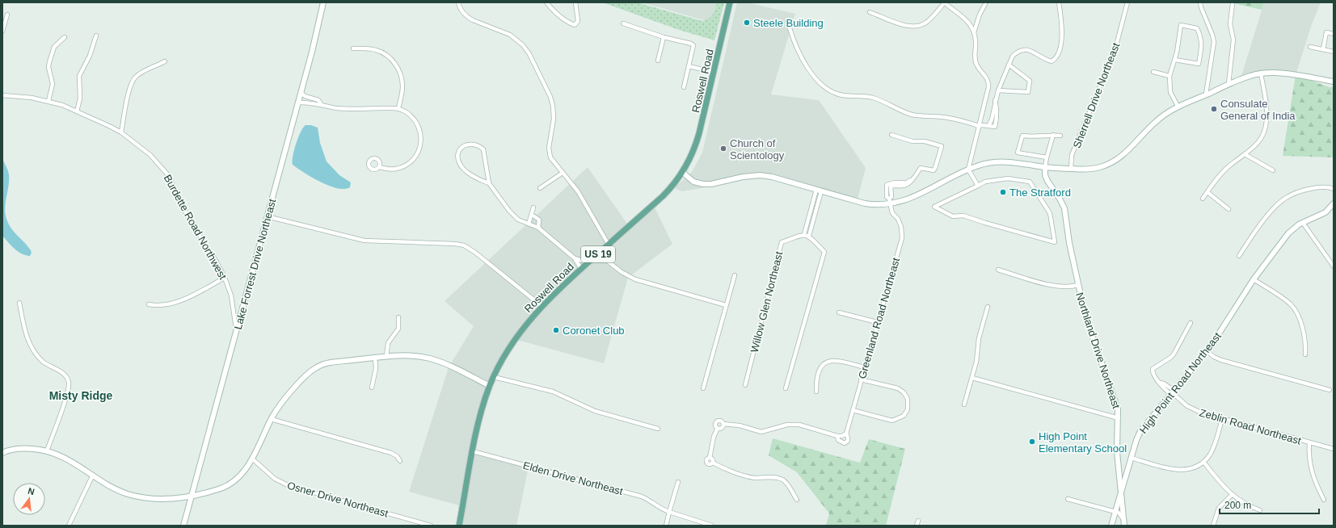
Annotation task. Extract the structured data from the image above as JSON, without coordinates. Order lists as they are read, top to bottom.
{
  "streets": {
    "main road": ["Roswell Road", "US 19"],
    "street": [
      "Sherrell Drive Northeast",
      "Burdette Road Northwest",
      "Lake Forrest Drive Northeast",
      "Willow Glen Northeast",
      "Greenland Road Northeast",
      "Northland Drive Northeast",
      "High Point Road Northeast",
      "Zeblin Road Northeast",
      "Elden Drive Northeast",
      "Osner Drive Northeast"
    ]
  },
  "crossings": [
    ["Roswell Road", "Elden Drive Northeast"],
    ["Burdette Road Northwest", "Lake Forrest Drive Northeast"],
    ["Northland Drive Northeast", "High Point Road Northeast"],
    ["High Point Road Northeast", "Zeblin Road Northeast"]
  ],
  "districts": ["Misty Ridge"],
  "places": [
    "Steele Building",
    "Consulate General of India",
    "Church of Scientology",
    "The Stratford",
    "Coronet Club",
    "High Point Elementary School"
  ],
  "scale_bar": "200 m",
  "north": "top"
}
